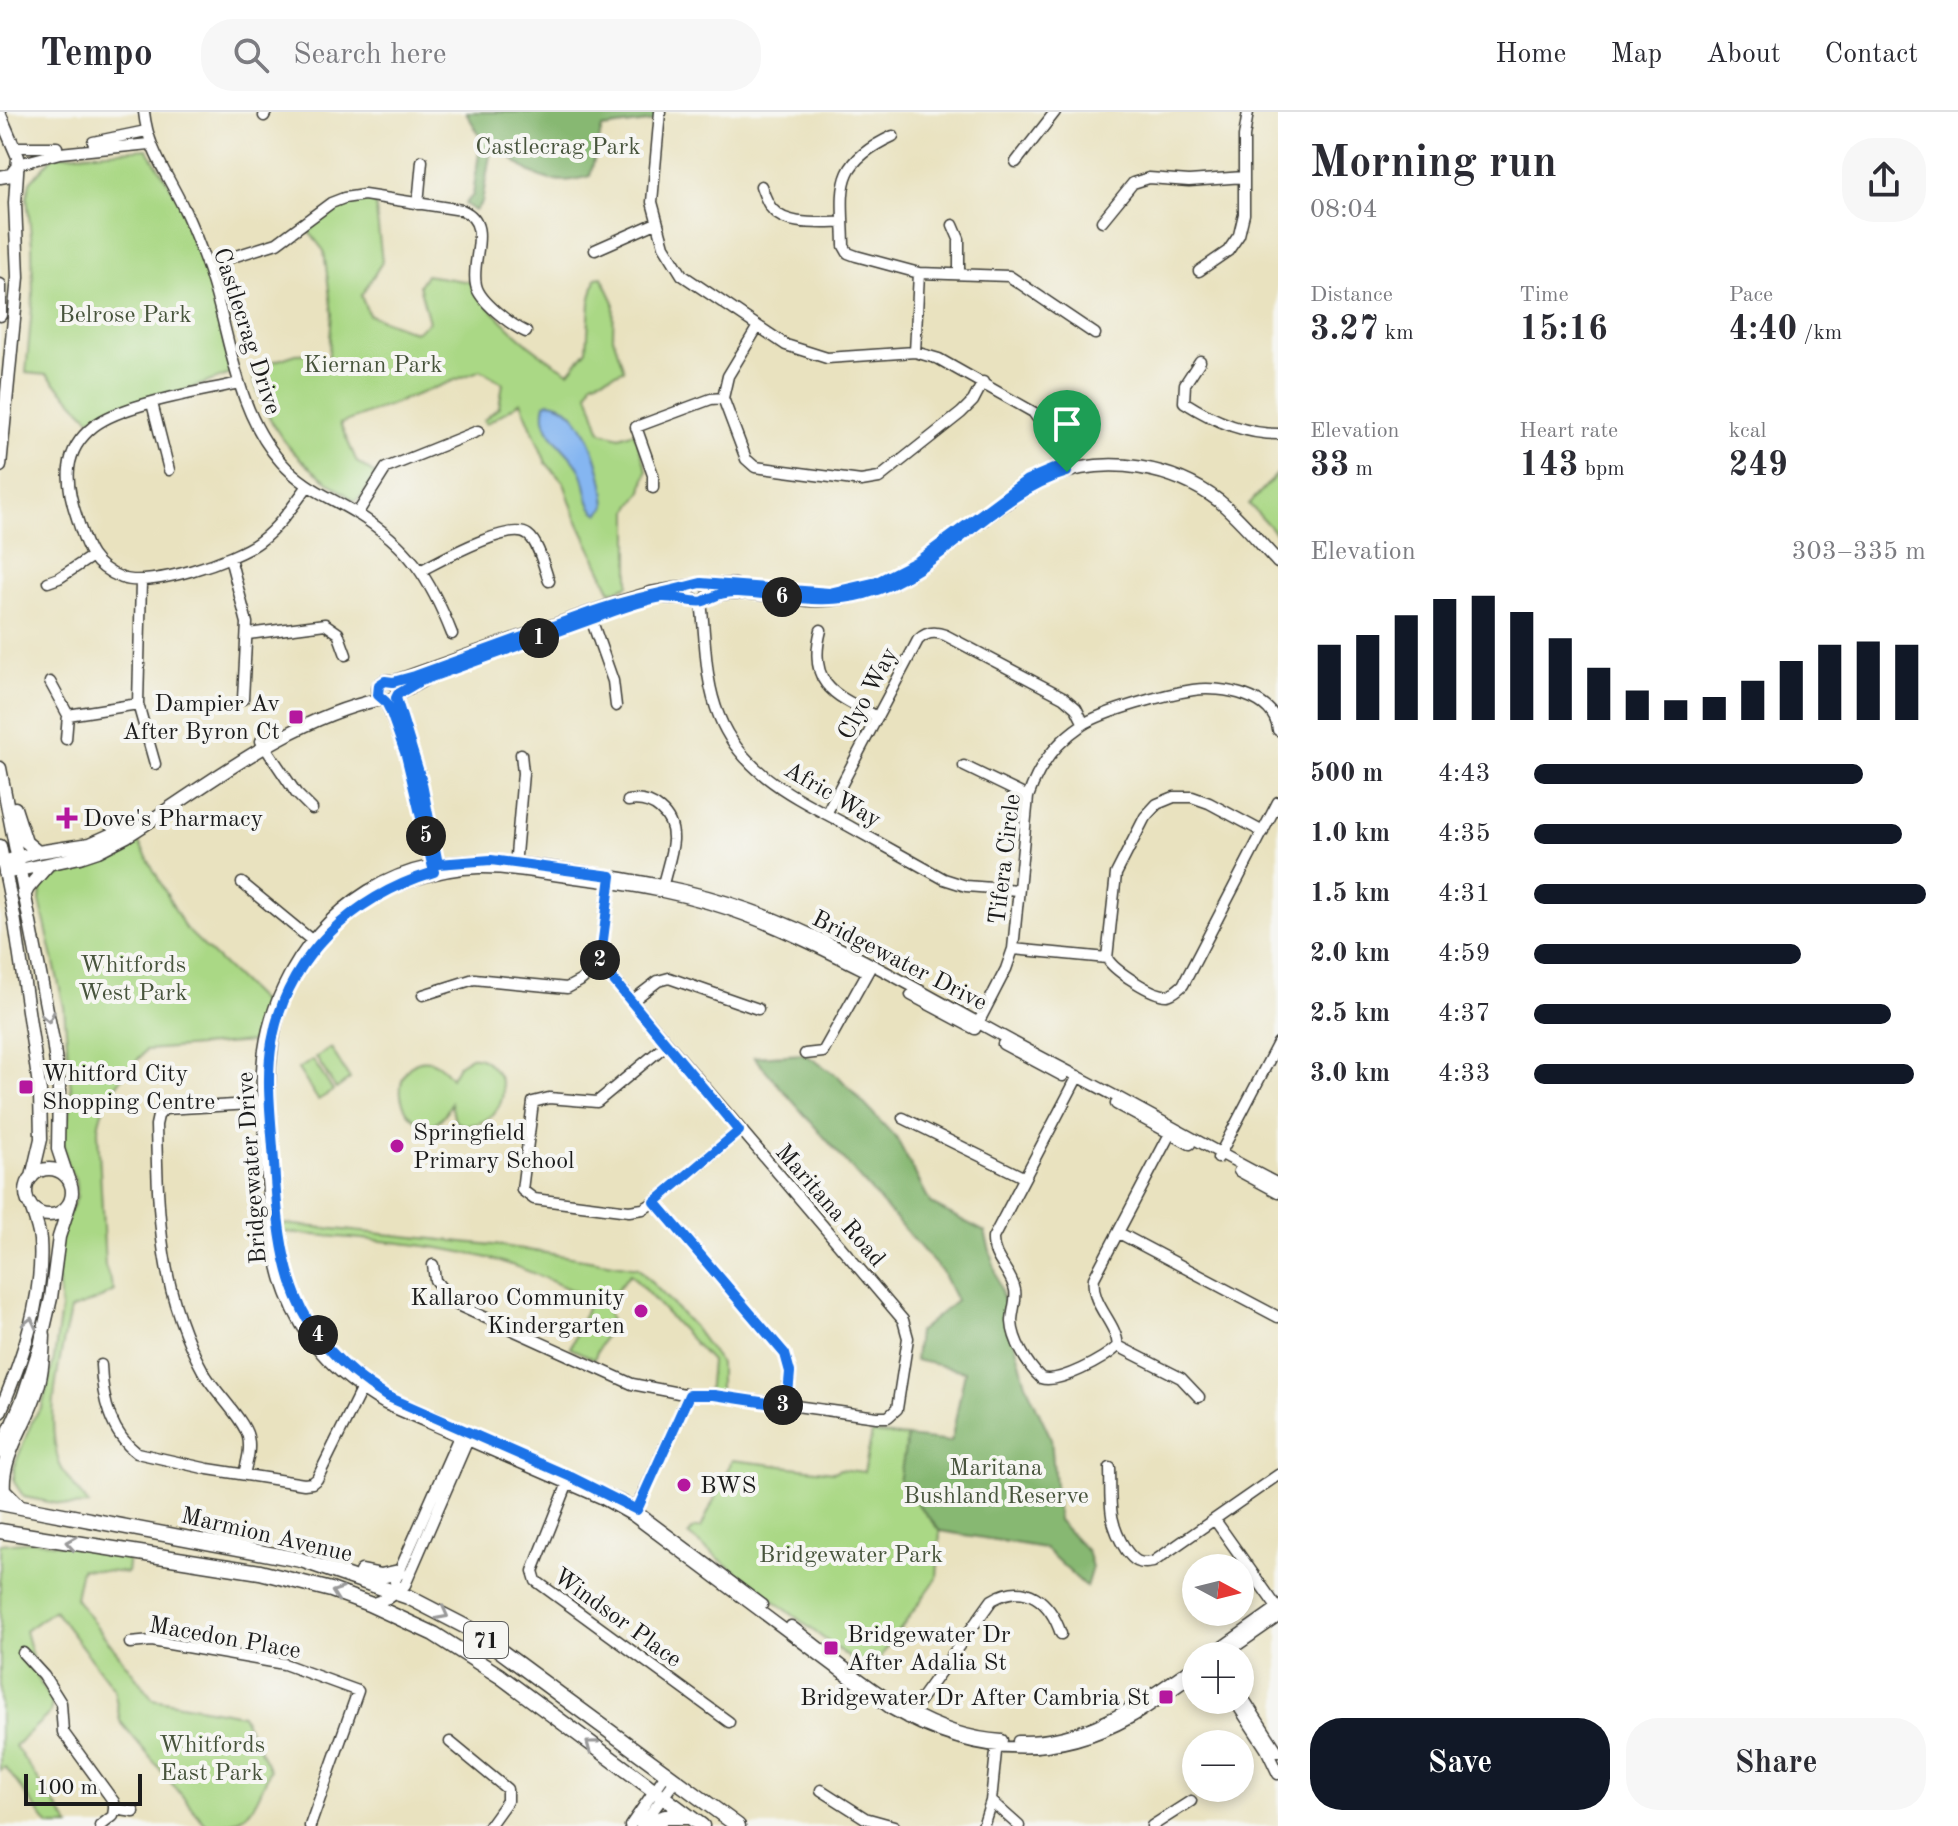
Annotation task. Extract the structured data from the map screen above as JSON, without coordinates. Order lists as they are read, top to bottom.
{
  "streets": {
    "highway": ["Marmion Avenue", "71"],
    "street": [
      "Castlecrag Drive",
      "Clyo Way",
      "Afric Way",
      "Tifera Circle",
      "Bridgewater Drive",
      "Maritana Road",
      "Windsor Place",
      "Macedon Place"
    ]
  },
  "crossings": [
    ["Clyo Way", "Afric Way"],
    ["Clyo Way", "Tifera Circle"],
    ["Afric Way", "Tifera Circle"],
    ["Tifera Circle", "Bridgewater Drive"],
    ["Bridgewater Drive", "Windsor Place"]
  ],
  "parks": [
    "Castlecrag Park",
    "Belrose Park",
    "Kiernan Park",
    "Whitfords West Park",
    "Maritana Bushland Reserve",
    "Bridgewater Park",
    "Whitfords East Park"
  ],
  "places": {
    "transit": [
      "Dampier Av After Byron Ct",
      "Whitford City Shopping Centre",
      "Bridgewater Dr After Adalia St",
      "Bridgewater Dr After Cambria St"
    ],
    "health": ["Dove's Pharmacy"],
    "other": ["Springfield Primary School", "Kallaroo Community Kindergarten", "BWS"]
  },
  "scale_bar": "100 m",
  "north": "right",
  "page": {
    "header": "Tempo",
    "search": "Search here",
    "nav": [
      "Home",
      "Map",
      "About",
      "Contact"
    ],
    "heading": ["Morning run", "08:04"],
    "stats": [
      ["Distance", "3.27 km"],
      ["Time", "15:16"],
      ["Pace", "4:40 /km"],
      ["Elevation", "33 m"],
      ["Heart rate", "143 bpm"],
      ["kcal", "249"]
    ],
    "chart": ["Elevation", "303–335 m"],
    "pins": [
      "6",
      "1",
      "5",
      "2",
      "4",
      "3"
    ],
    "list": [
      {
        "name": "500 m",
        "note": "4:43"
      },
      {
        "name": "1.0 km",
        "note": "4:35"
      },
      {
        "name": "1.5 km",
        "note": "4:31"
      },
      {
        "name": "2.0 km",
        "note": "4:59"
      },
      {
        "name": "2.5 km",
        "note": "4:37"
      },
      {
        "name": "3.0 km",
        "note": "4:33"
      }
    ],
    "map_buttons": ["+", "−"],
    "buttons": ["Save", "Share"],
    "scale": "100 m"
  }
}
